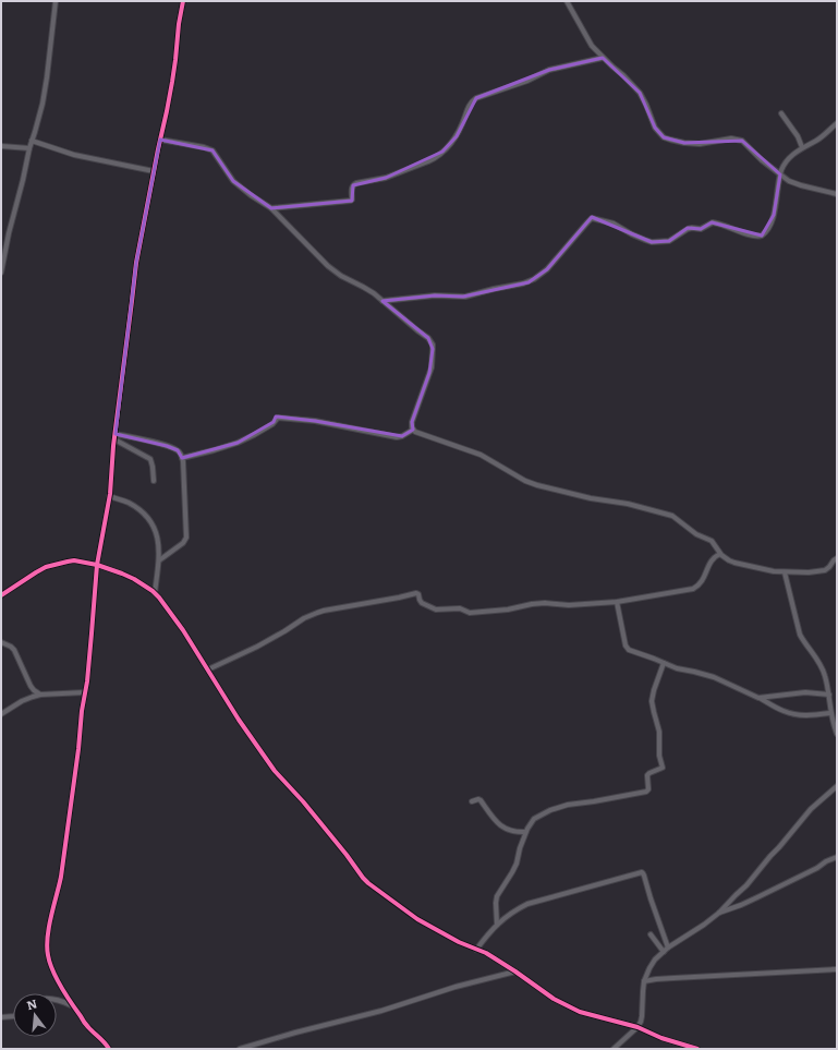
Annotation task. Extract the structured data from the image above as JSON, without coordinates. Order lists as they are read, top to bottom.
{
  "north": "top"
}
